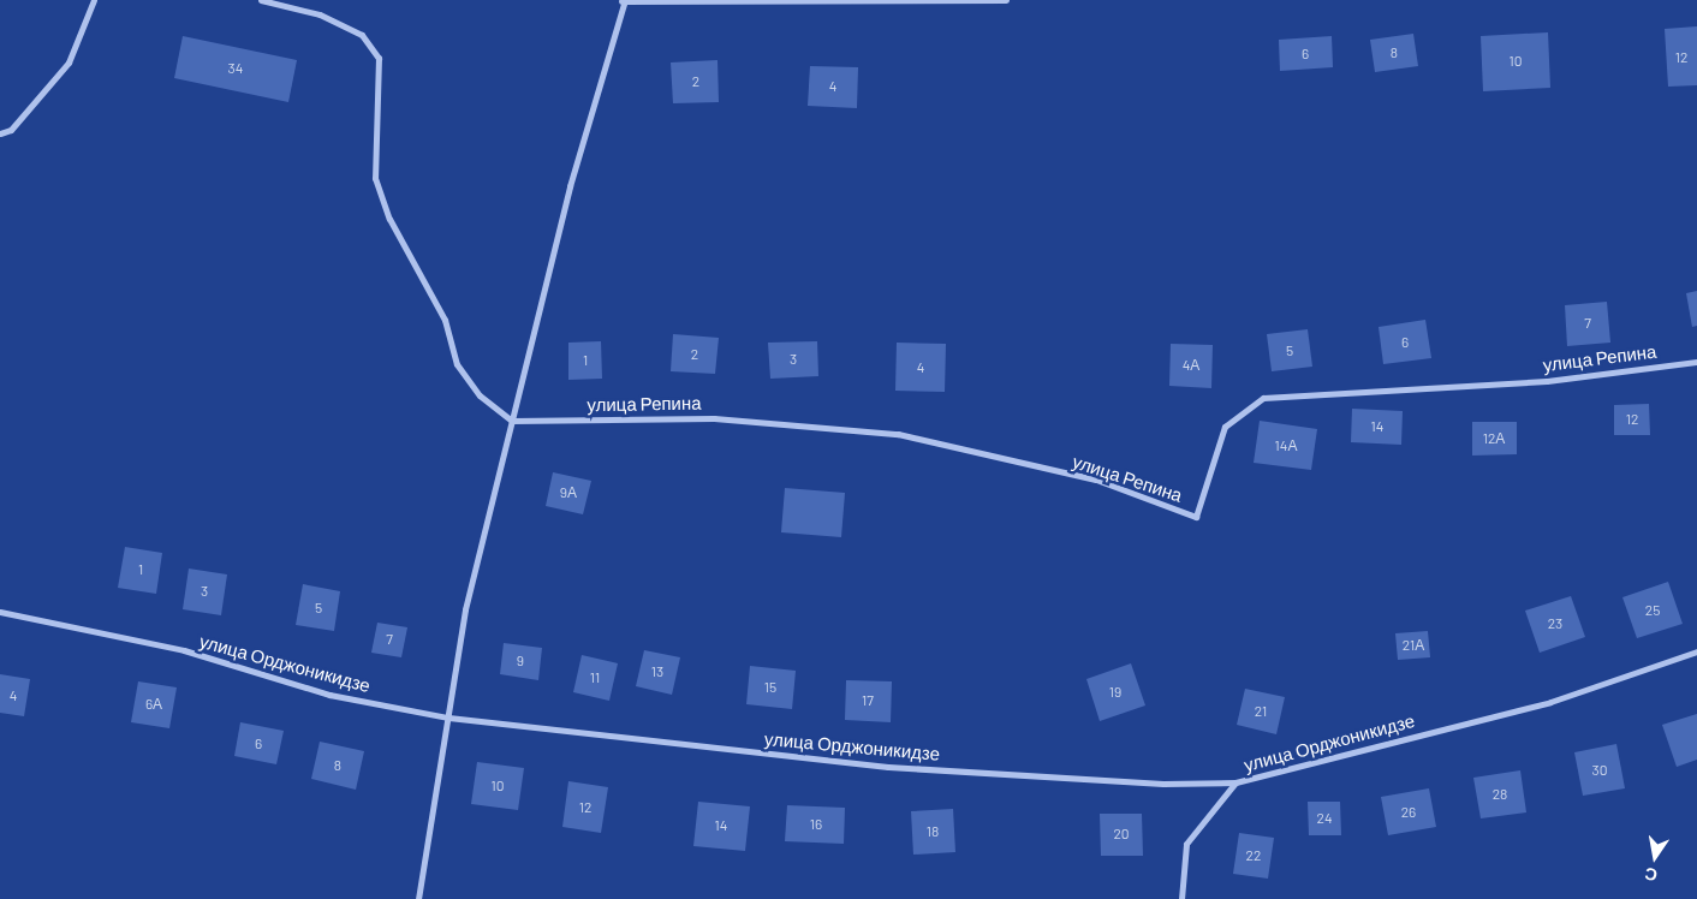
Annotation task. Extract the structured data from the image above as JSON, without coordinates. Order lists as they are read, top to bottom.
{
  "streets": {
    "street": ["улица Репина", "улица Орджоникидзе"]
  },
  "house_numbers": [
    "8",
    "6",
    "12",
    "10",
    "34",
    "2",
    "4",
    "7",
    "6",
    "5",
    "2",
    "3",
    "1",
    "4А",
    "4",
    "12",
    "14",
    "12А",
    "14А",
    "9А",
    "1",
    "3",
    "5",
    "25",
    "23",
    "7",
    "21А",
    "9",
    "13",
    "11",
    "15",
    "19",
    "4",
    "17",
    "6А",
    "21",
    "6",
    "8",
    "30",
    "10",
    "28",
    "12",
    "26",
    "24",
    "16",
    "14",
    "18",
    "20",
    "22"
  ],
  "north": "bottom"
}
